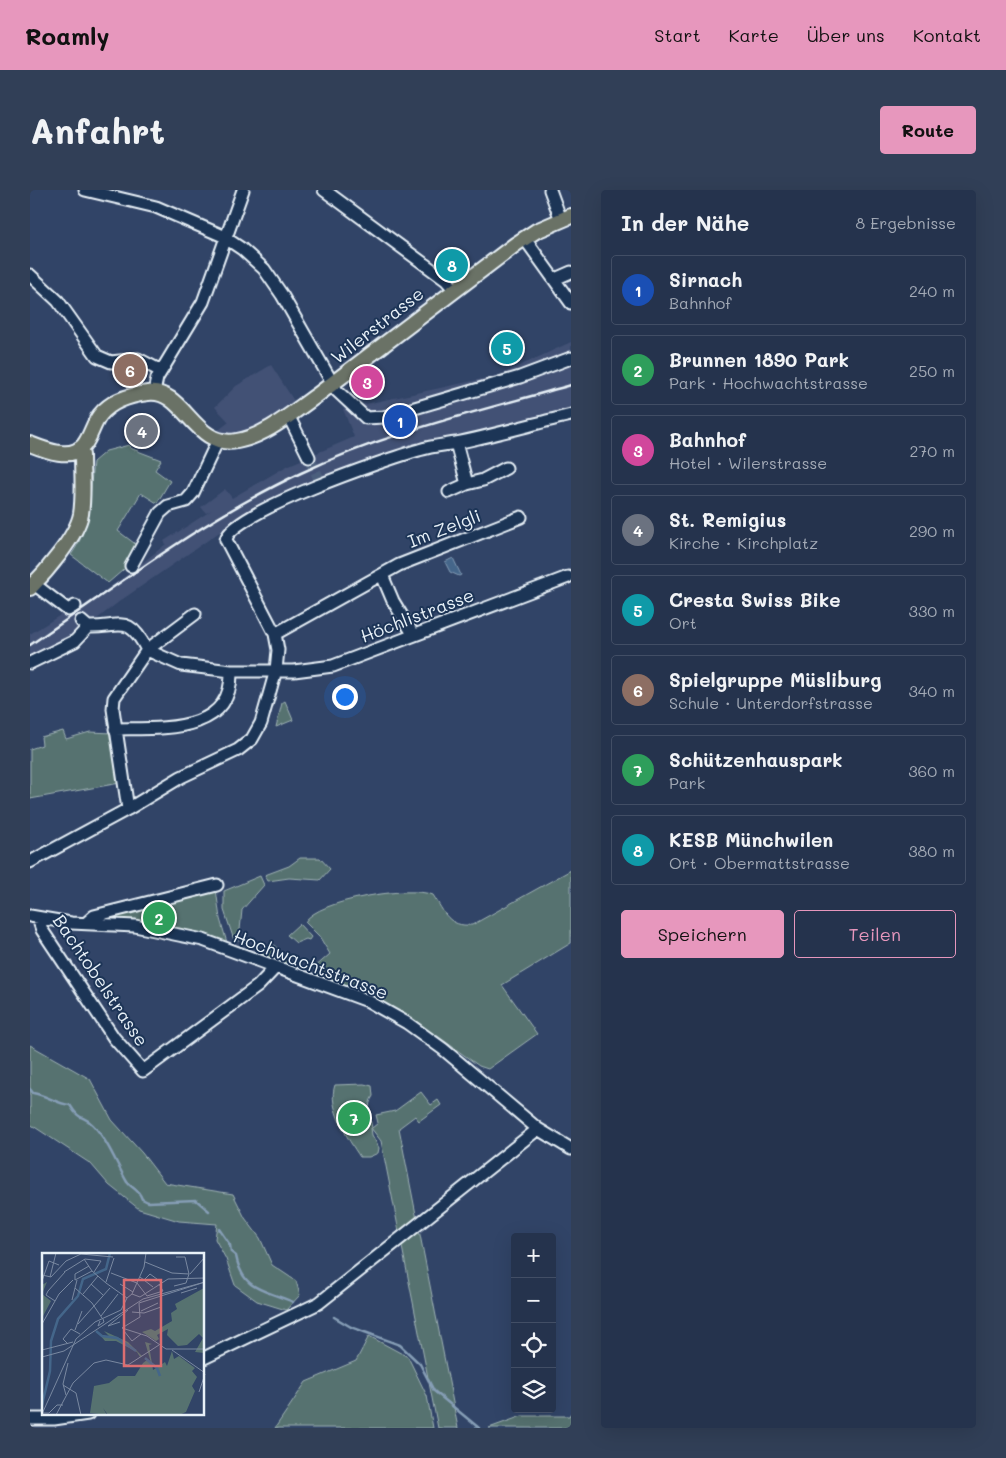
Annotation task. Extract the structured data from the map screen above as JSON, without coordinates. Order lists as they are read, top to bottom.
{
  "streets": {
    "main road": ["Wilerstrasse"],
    "street": [
      "Im Zelgli",
      "Höchlistrasse",
      "Hochwachtstrasse",
      "Bachtobelstrasse"
    ]
  },
  "crossings": [
    ["Hochwachtstrasse", "Bachtobelstrasse"]
  ],
  "page": {
    "header": "Roamly",
    "nav": [
      "Start",
      "Karte",
      "Über uns",
      "Kontakt"
    ],
    "buttons": [
      "Route",
      ["Speichern", "Teilen"]
    ],
    "title": "Anfahrt",
    "heading": ["In der Nähe", "8 Ergebnisse"],
    "pins": [
      "8",
      "5",
      "6",
      "3",
      "1",
      "4",
      "2",
      "7"
    ],
    "list": [
      {
        "mark": "1",
        "name": "Sirnach",
        "note": "Bahnhof",
        "value": "240 m"
      },
      {
        "mark": "2",
        "name": "Brunnen 1890 Park",
        "note": "Park · Hochwachtstrasse",
        "value": "250 m"
      },
      {
        "mark": "3",
        "name": "Bahnhof",
        "note": "Hotel · Wilerstrasse",
        "value": "270 m"
      },
      {
        "mark": "4",
        "name": "St. Remigius",
        "note": "Kirche · Kirchplatz",
        "value": "290 m"
      },
      {
        "mark": "5",
        "name": "Cresta Swiss Bike",
        "note": "Ort",
        "value": "330 m"
      },
      {
        "mark": "6",
        "name": "Spielgruppe Müsliburg",
        "note": "Schule · Unterdorfstrasse",
        "value": "340 m"
      },
      {
        "mark": "7",
        "name": "Schützenhauspark",
        "note": "Park",
        "value": "360 m"
      },
      {
        "mark": "8",
        "name": "KESB Münchwilen",
        "note": "Ort · Obermattstrasse",
        "value": "380 m"
      }
    ],
    "map_buttons": ["+", "−"]
  }
}
